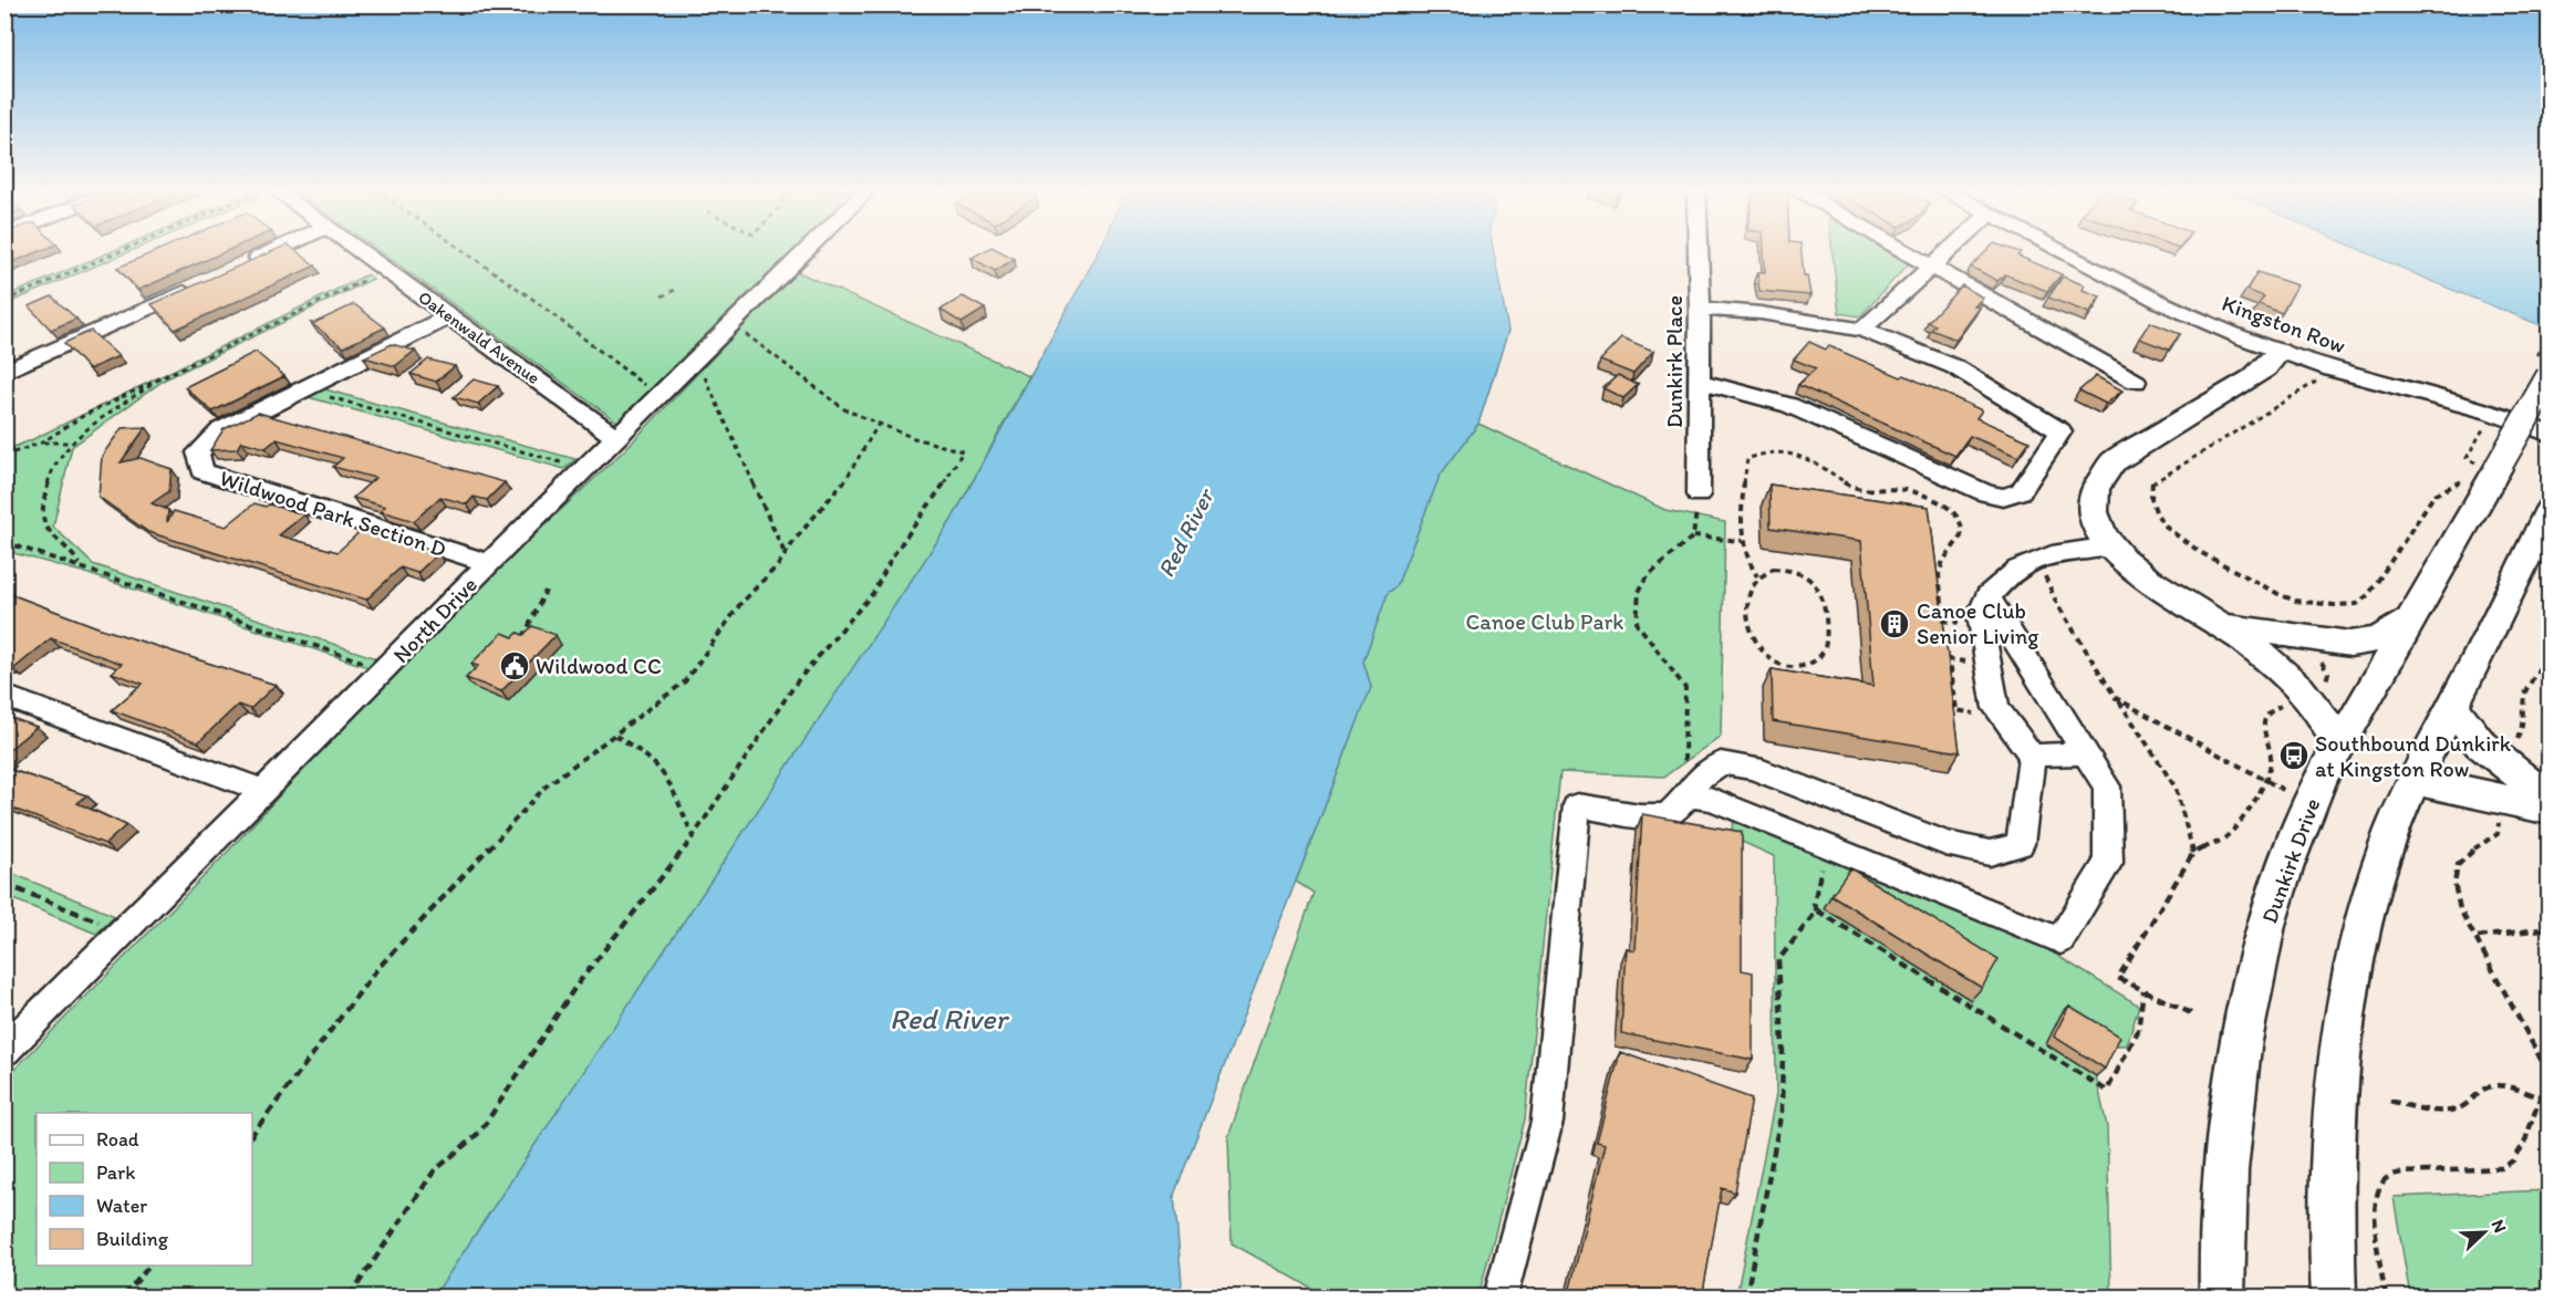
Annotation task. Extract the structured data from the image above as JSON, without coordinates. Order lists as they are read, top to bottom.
{
  "streets": {
    "main road": ["Dunkirk Drive"],
    "street": [
      "Kingston Row",
      "Oakenwald Avenue",
      "Dunkirk Place",
      "Wildwood Park Section D",
      "North Drive"
    ]
  },
  "crossings": [
    ["Oakenwald Avenue", "Wildwood Park Section D"],
    ["Oakenwald Avenue", "North Drive"],
    ["Wildwood Park Section D", "North Drive"]
  ],
  "water": ["Red River"],
  "parks": ["Canoe Club Park"],
  "places": {
    "building": ["Canoe Club Senior Living"],
    "public building": ["Wildwood CC"],
    "bus stop": ["Southbound Dunkirk at Kingston Row"]
  },
  "legend": [
    "Road",
    "Park",
    "Water",
    "Building"
  ],
  "north": "top right"
}
